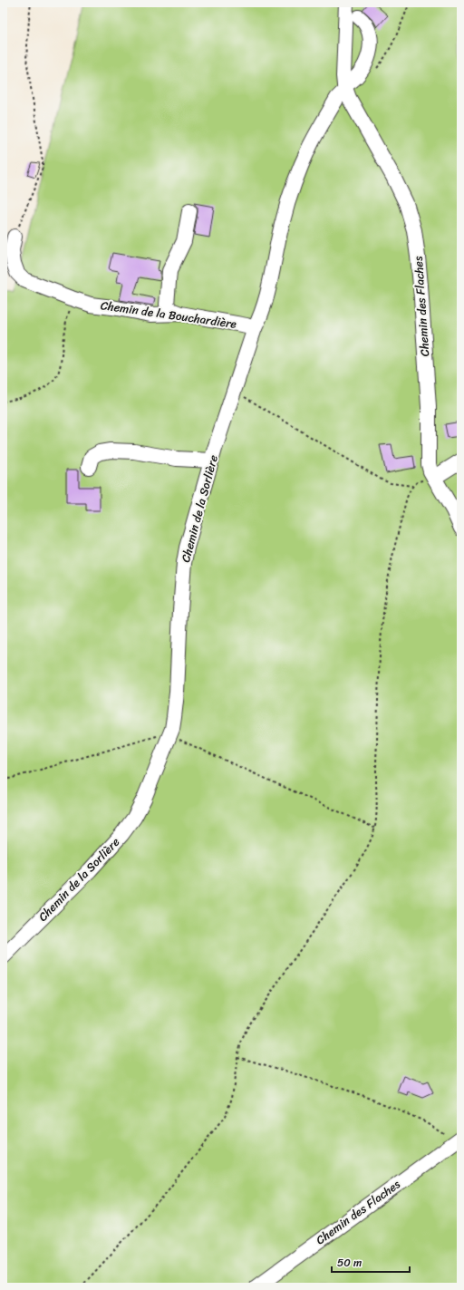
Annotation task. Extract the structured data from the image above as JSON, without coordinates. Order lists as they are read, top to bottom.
{
  "streets": {
    "street": ["Chemin des Flaches", "Chemin de la Bouchardière", "Chemin de la Sorlière"]
  },
  "crossings": [
    ["Chemin des Flaches", "Chemin de la Sorlière"],
    ["Chemin de la Bouchardière", "Chemin de la Sorlière"]
  ],
  "scale_bar": "50 m"
}
